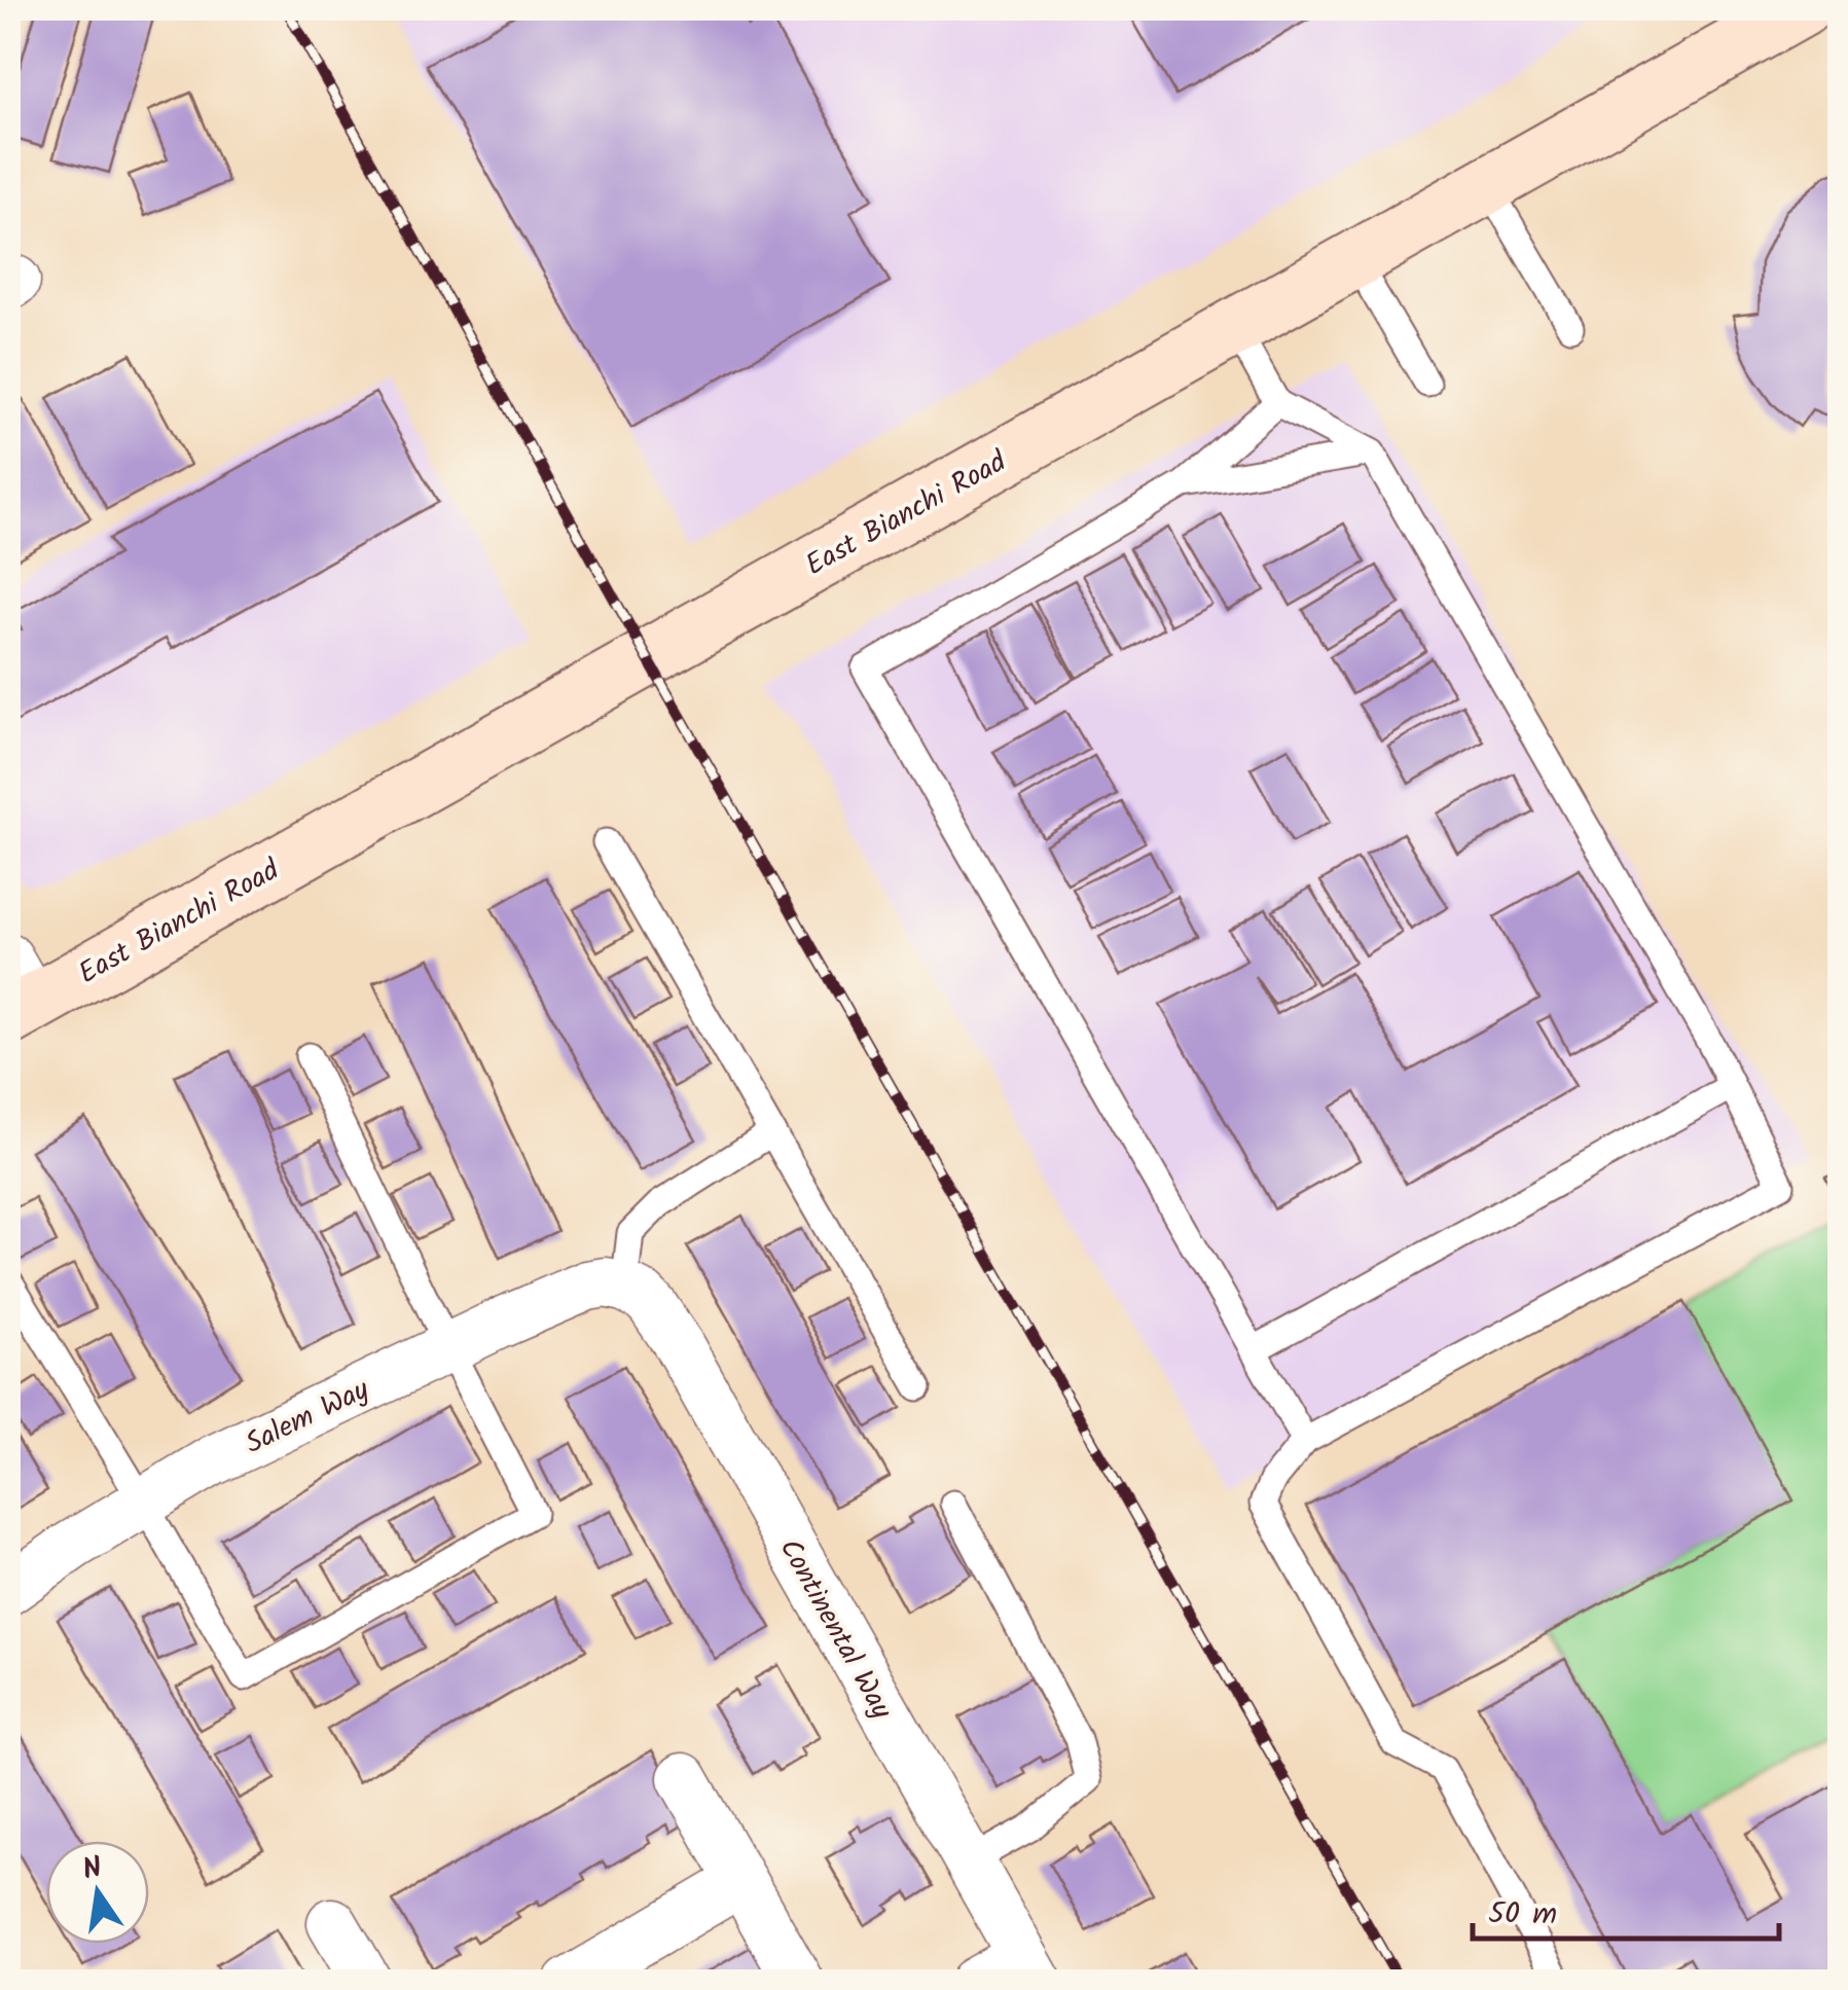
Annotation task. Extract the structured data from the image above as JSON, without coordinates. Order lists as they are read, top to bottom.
{
  "streets": {
    "street": ["East Bianchi Road", "Salem Way", "Continental Way"]
  },
  "crossings": [
    ["Salem Way", "Continental Way"]
  ],
  "scale_bar": "50 m",
  "north": "top"
}
